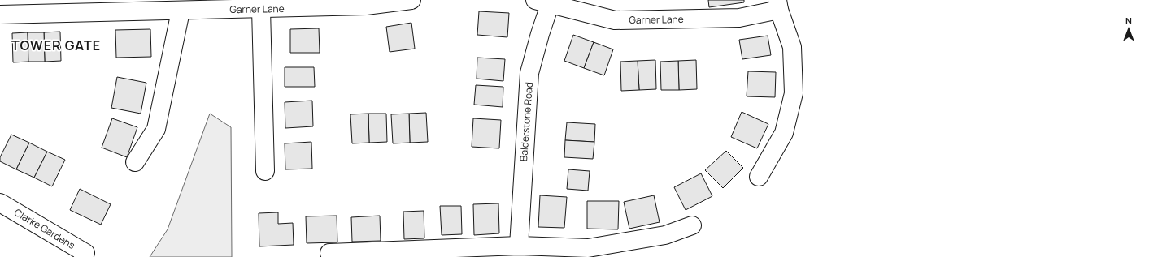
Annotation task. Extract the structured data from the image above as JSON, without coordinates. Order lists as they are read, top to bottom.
{
  "streets": {
    "street": ["Garner Lane", "Balderstone Road", "Clarke Gardens"]
  },
  "crossings": [
    ["Garner Lane", "Balderstone Road"]
  ],
  "districts": ["TOWER GATE"],
  "north": "top"
}
